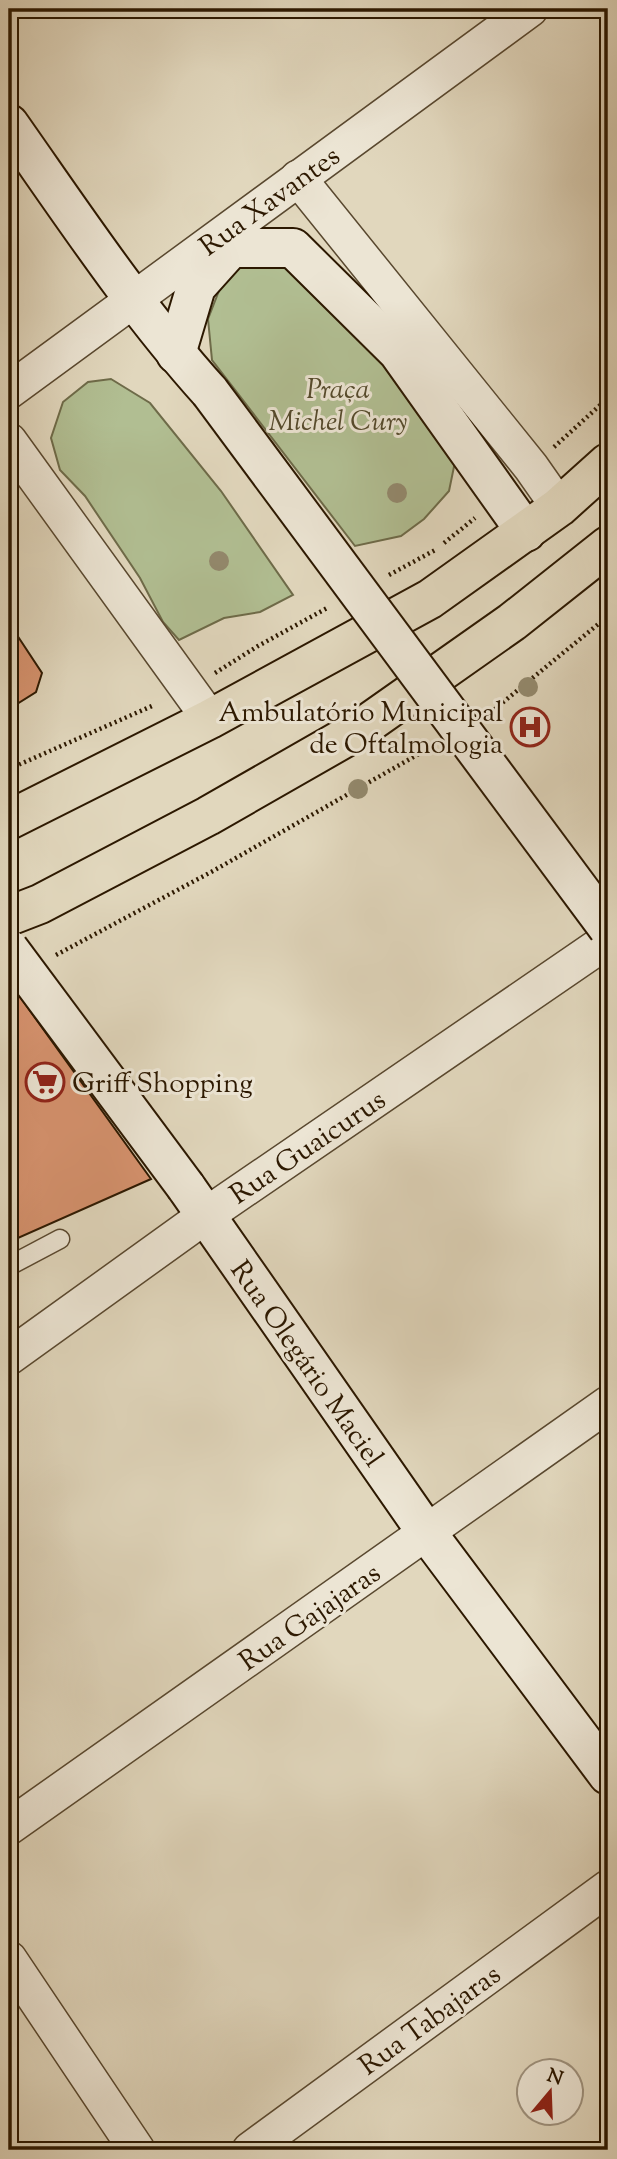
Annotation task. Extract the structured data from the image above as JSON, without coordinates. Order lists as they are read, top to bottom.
{
  "streets": {
    "main road": ["Rua Olegário Maciel"],
    "street": [
      "Rua Xavantes",
      "Rua Guaicurus",
      "Rua Gajajaras",
      "Rua Tabajaras"
    ]
  },
  "crossings": [
    ["Rua Guaicurus", "Rua Olegário Maciel"],
    ["Rua Olegário Maciel", "Rua Gajajaras"]
  ],
  "parks": ["Praça Michel Cury"],
  "places": {
    "hospital": ["Ambulatório Municipal de Oftalmologia"],
    "supermarket": ["Griff Shopping"]
  },
  "north": "top"
}
